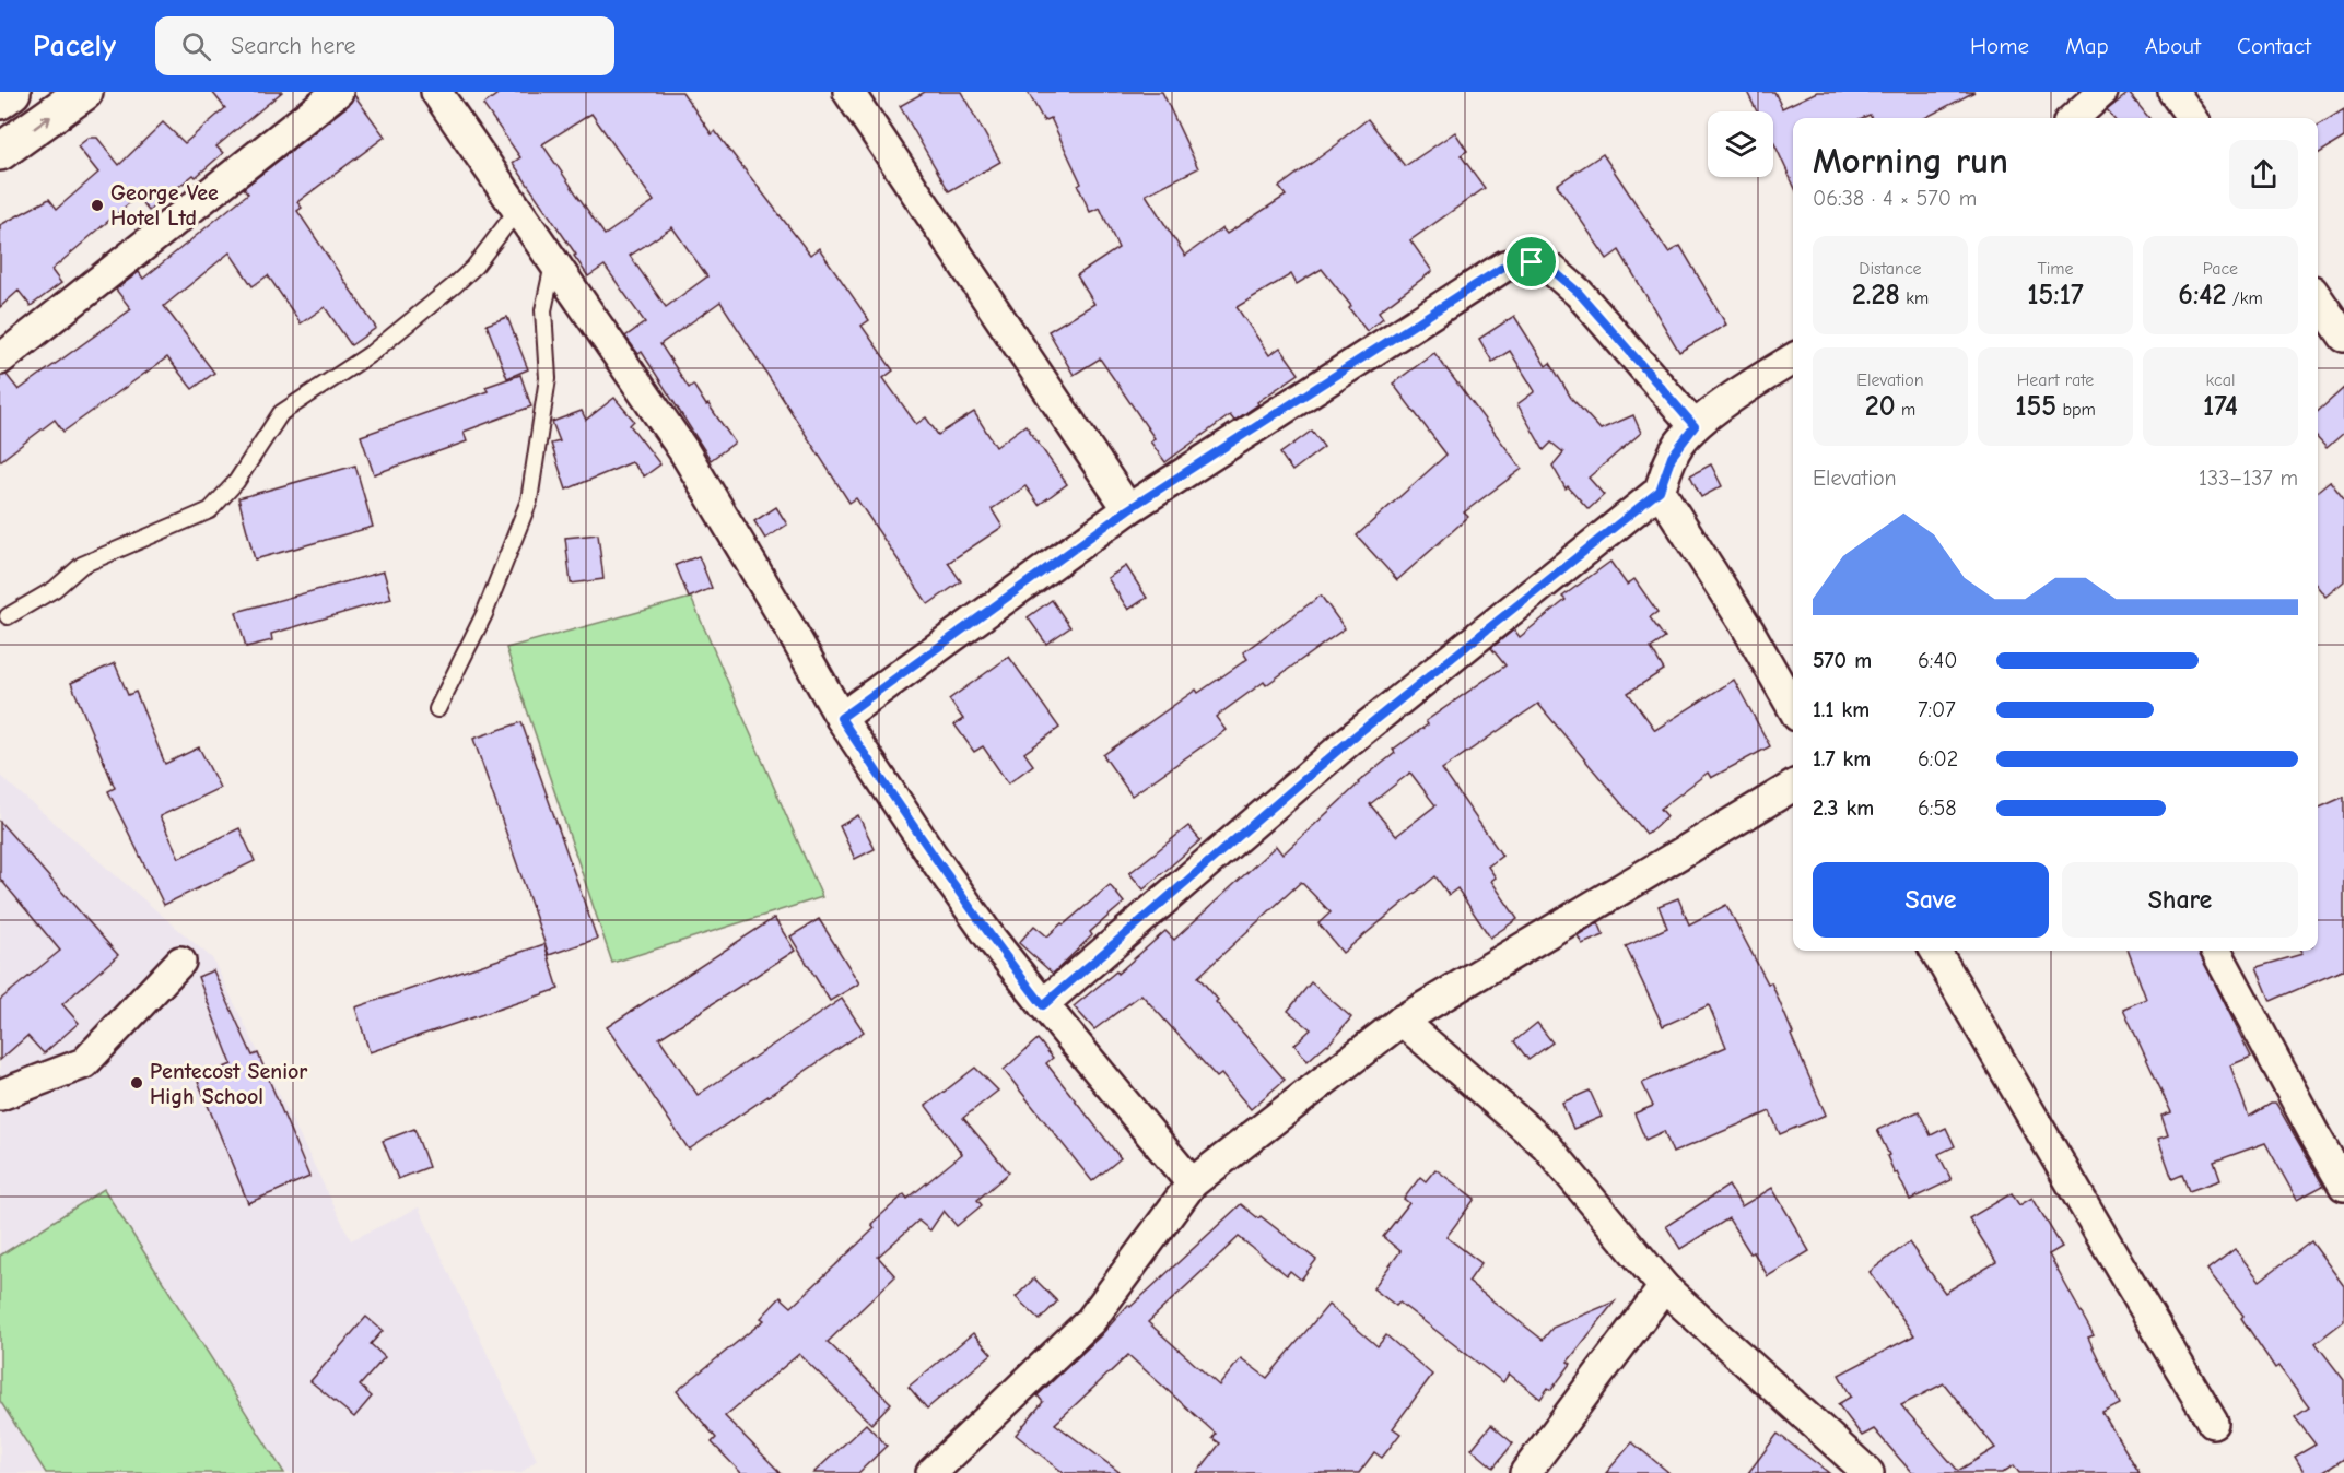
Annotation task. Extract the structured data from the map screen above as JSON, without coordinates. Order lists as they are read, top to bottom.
{
  "places": ["George Vee Hotel Ltd", "Pentecost Senior High School"],
  "page": {
    "header": "Pacely",
    "search": "Search here",
    "nav": [
      "Home",
      "Map",
      "About",
      "Contact"
    ],
    "heading": ["Morning run", "06:38 · 4 × 570 m"],
    "stats": [
      ["Distance", "2.28 km"],
      ["Time", "15:17"],
      ["Pace", "6:42 /km"],
      ["Elevation", "20 m"],
      ["Heart rate", "155 bpm"],
      ["kcal", "174"]
    ],
    "chart": ["Elevation", "133–137 m"],
    "list": [
      {
        "name": "570 m",
        "note": "6:40"
      },
      {
        "name": "1.1 km",
        "note": "7:07"
      },
      {
        "name": "1.7 km",
        "note": "6:02"
      },
      {
        "name": "2.3 km",
        "note": "6:58"
      }
    ],
    "buttons": ["Save", "Share"]
  }
}
